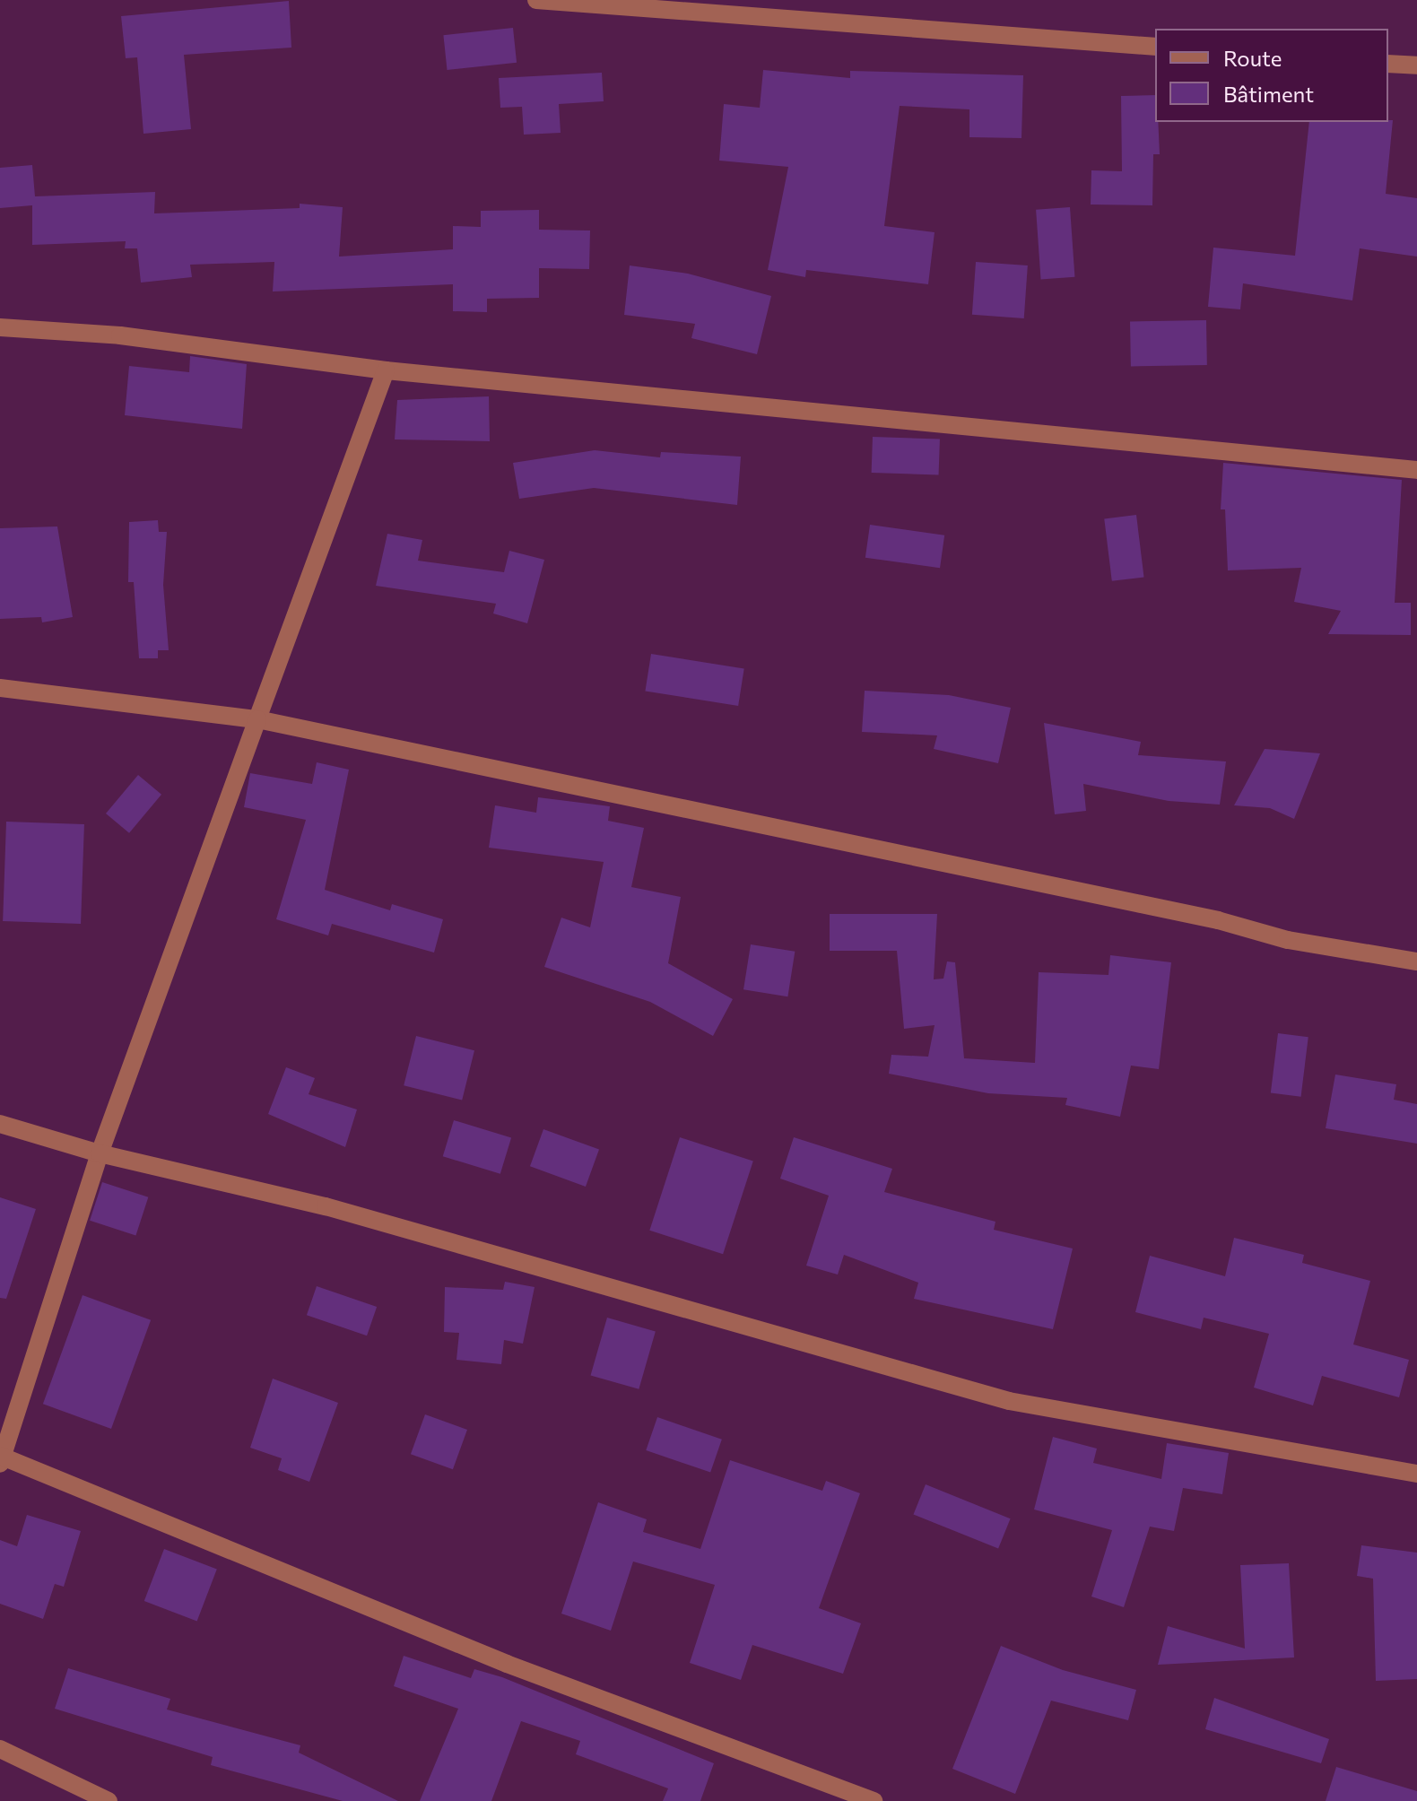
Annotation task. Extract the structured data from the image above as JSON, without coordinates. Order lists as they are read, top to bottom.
{
  "legend": ["Route", "Bâtiment"]
}
